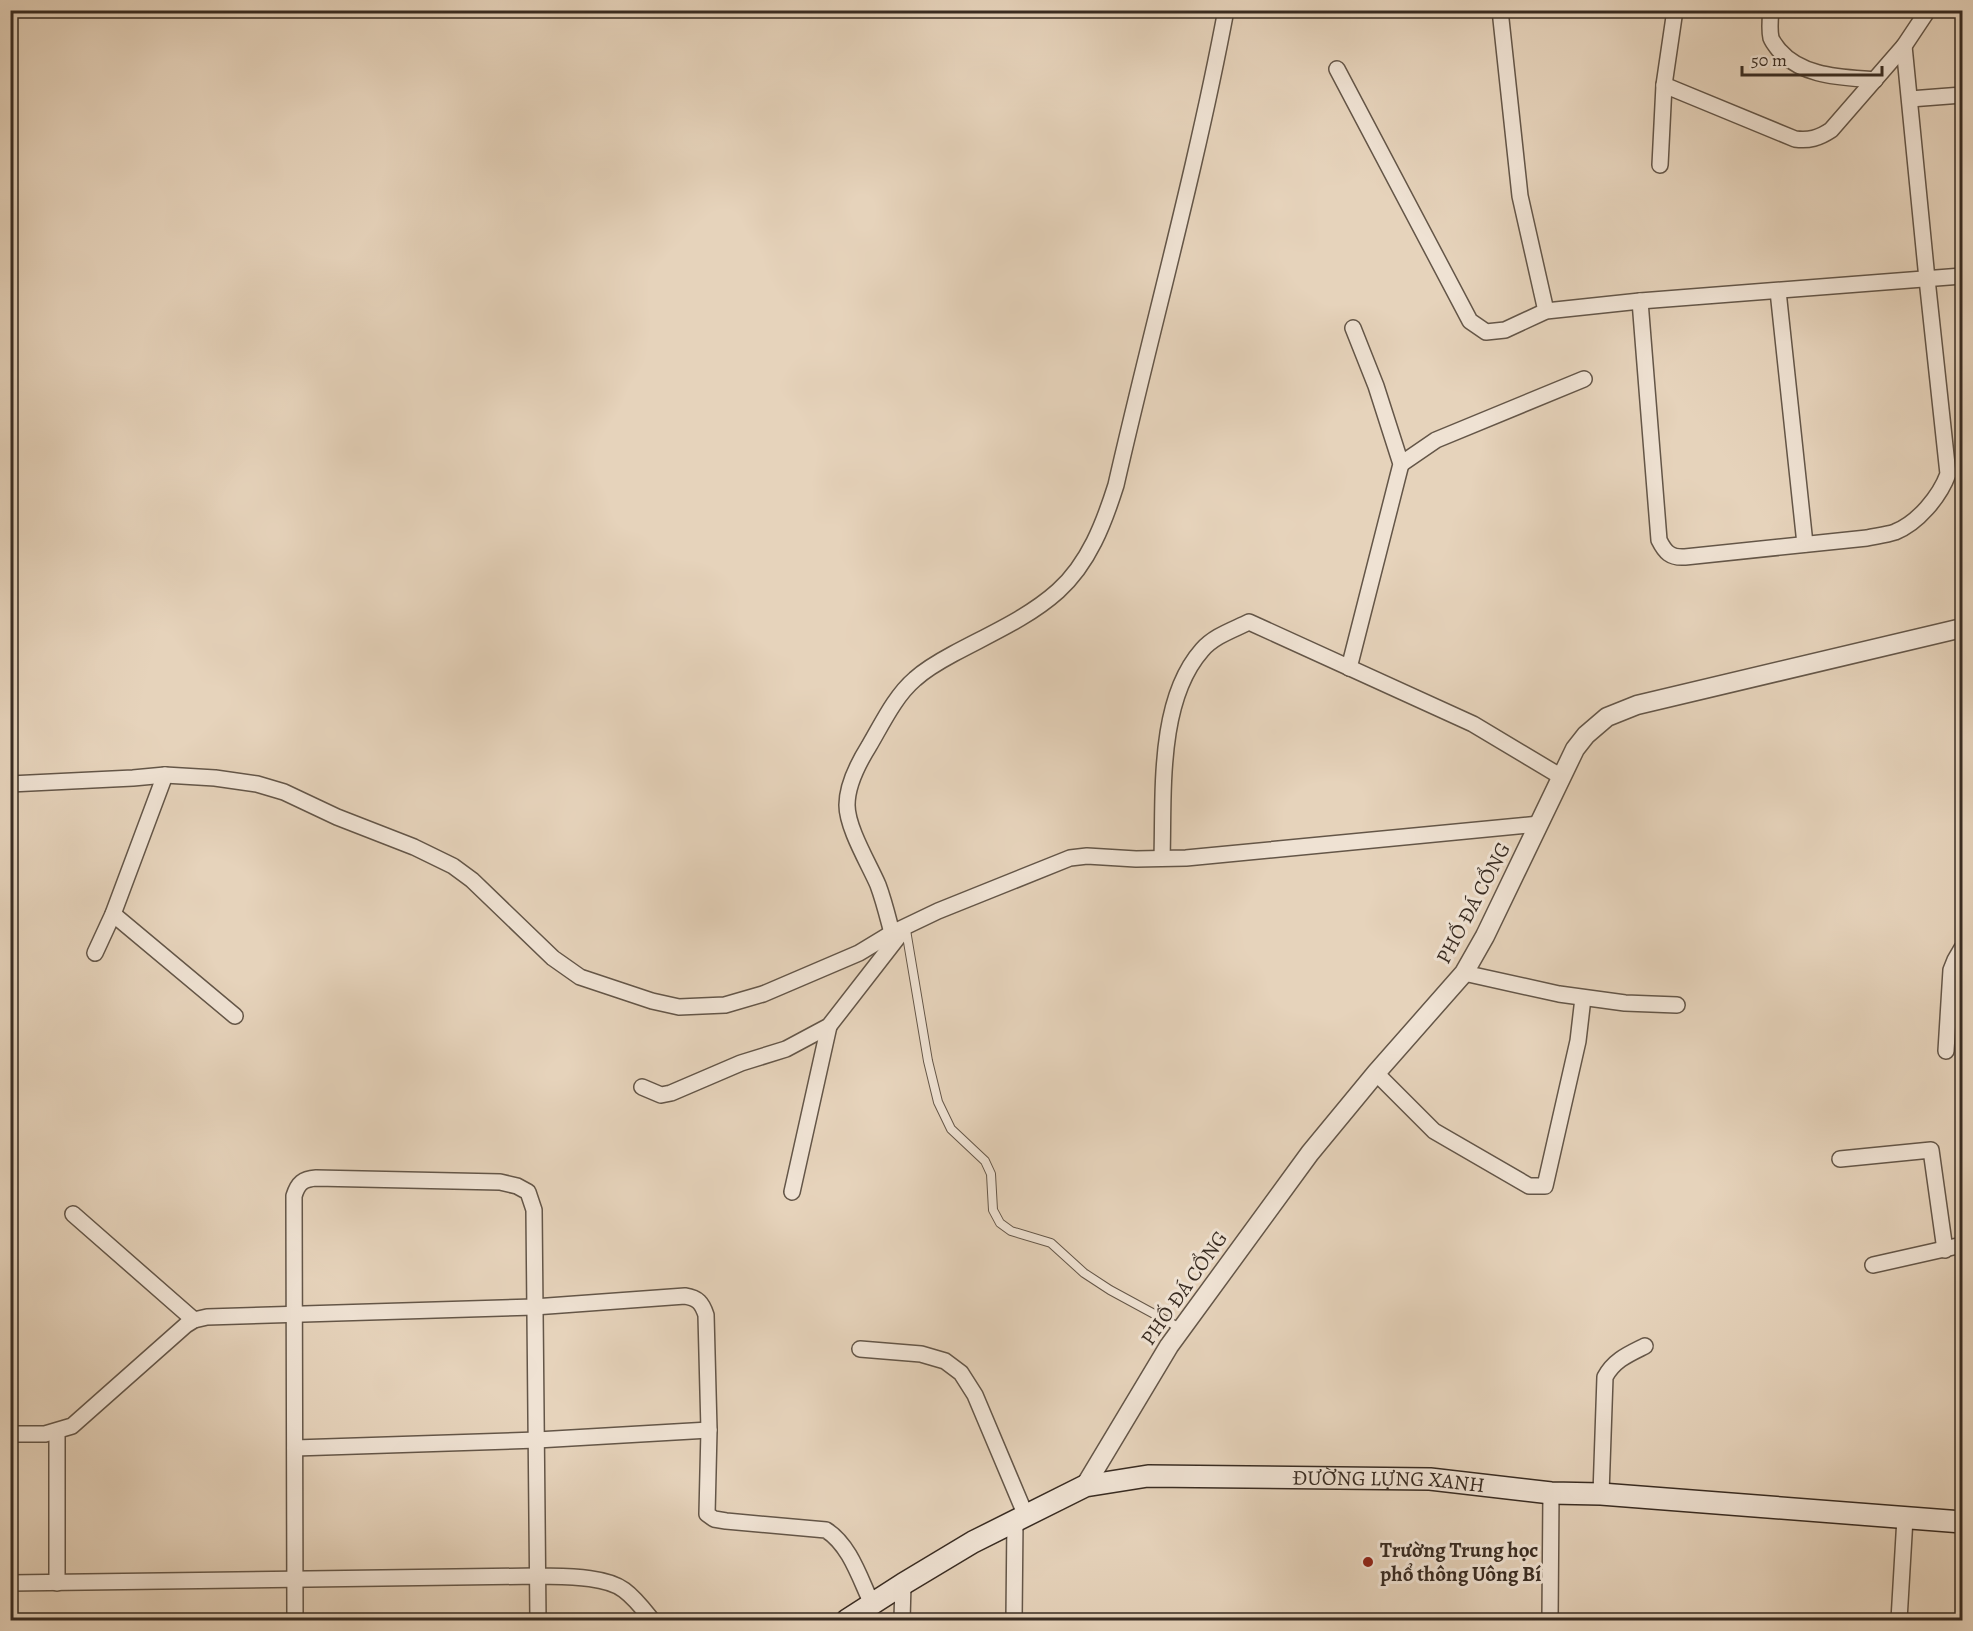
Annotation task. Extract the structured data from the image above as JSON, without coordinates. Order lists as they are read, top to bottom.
{
  "streets": {
    "main road": ["ĐƯỜNG LỰNG XANH"],
    "street": ["PHỐ ĐÁ CỔNG"]
  },
  "crossings": [
    ["PHỐ ĐÁ CỔNG", "ĐƯỜNG LỰNG XANH"]
  ],
  "places": ["Trường Trung học phổ thông Uông Bí"],
  "scale_bar": "50 m"
}
